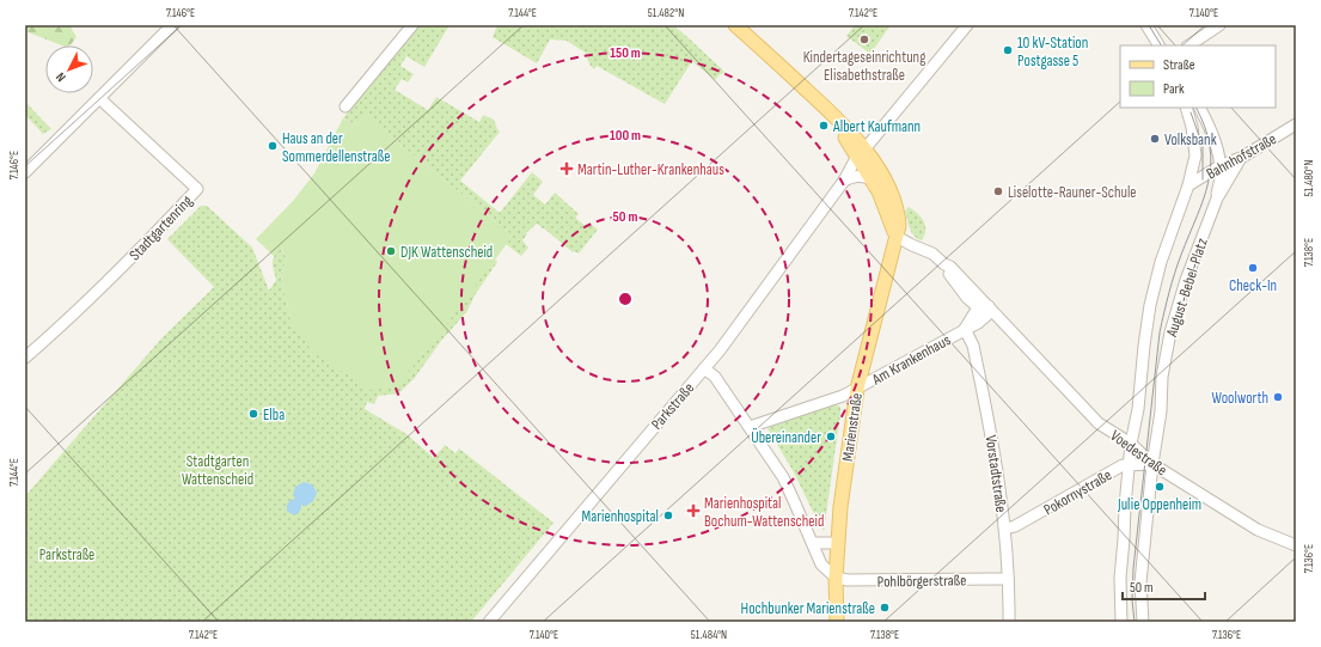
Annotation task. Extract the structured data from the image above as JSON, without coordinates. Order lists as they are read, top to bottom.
{
  "streets": {
    "main road": ["Marienstraße"],
    "street": [
      "Bahnhofstraße",
      "Stadtgartenring",
      "August-Bebel-Platz",
      "Am Krankenhaus",
      "Parkstraße",
      "Voedestraße",
      "Vorstadtstraße",
      "Pokornystraße",
      "Pohlbörgerstraße"
    ]
  },
  "crossings": [
    ["Bahnhofstraße", "August-Bebel-Platz"],
    ["August-Bebel-Platz", "Voedestraße"],
    ["August-Bebel-Platz", "Pokornystraße"],
    ["Am Krankenhaus", "Marienstraße"],
    ["Am Krankenhaus", "Voedestraße"],
    ["Am Krankenhaus", "Vorstadtstraße"],
    ["Marienstraße", "Voedestraße"],
    ["Marienstraße", "Pohlbörgerstraße"],
    ["Voedestraße", "Pokornystraße"],
    ["Vorstadtstraße", "Pokornystraße"],
    ["Vorstadtstraße", "Pohlbörgerstraße"]
  ],
  "parks": ["Stadtgarten Wattenscheid", "Parkstraße"],
  "places": {
    "other": [
      "Kindertageseinrichtung Elisabethstraße",
      "10 kV-Station Postgasse 5",
      "Albert Kaufmann",
      "Volksbank",
      "Haus an der Sommerdellenstraße",
      "Liselotte-Rauner-Schule",
      "DJK Wattenscheid",
      "Check-In",
      "Woolworth",
      "Elba",
      "Übereinander",
      "Julie Oppenheim",
      "Marienhospital",
      "Hochbunker Marienstraße"
    ],
    "health": ["Martin-Luther-Krankenhaus", "Marienhospital Bochum-Wattenscheid"]
  },
  "legend": ["Straße", "Park"],
  "scale_bar": "50 m",
  "north": "bottom left",
  "coordinates": [
    "7.146°E",
    "7.144°E",
    "51.482°N",
    "7.142°E",
    "7.140°E",
    "51.480°N",
    "7.138°E",
    "7.136°E",
    "51.484°N"
  ],
  "rings": ["150 m", "100 m", "50 m"]
}
